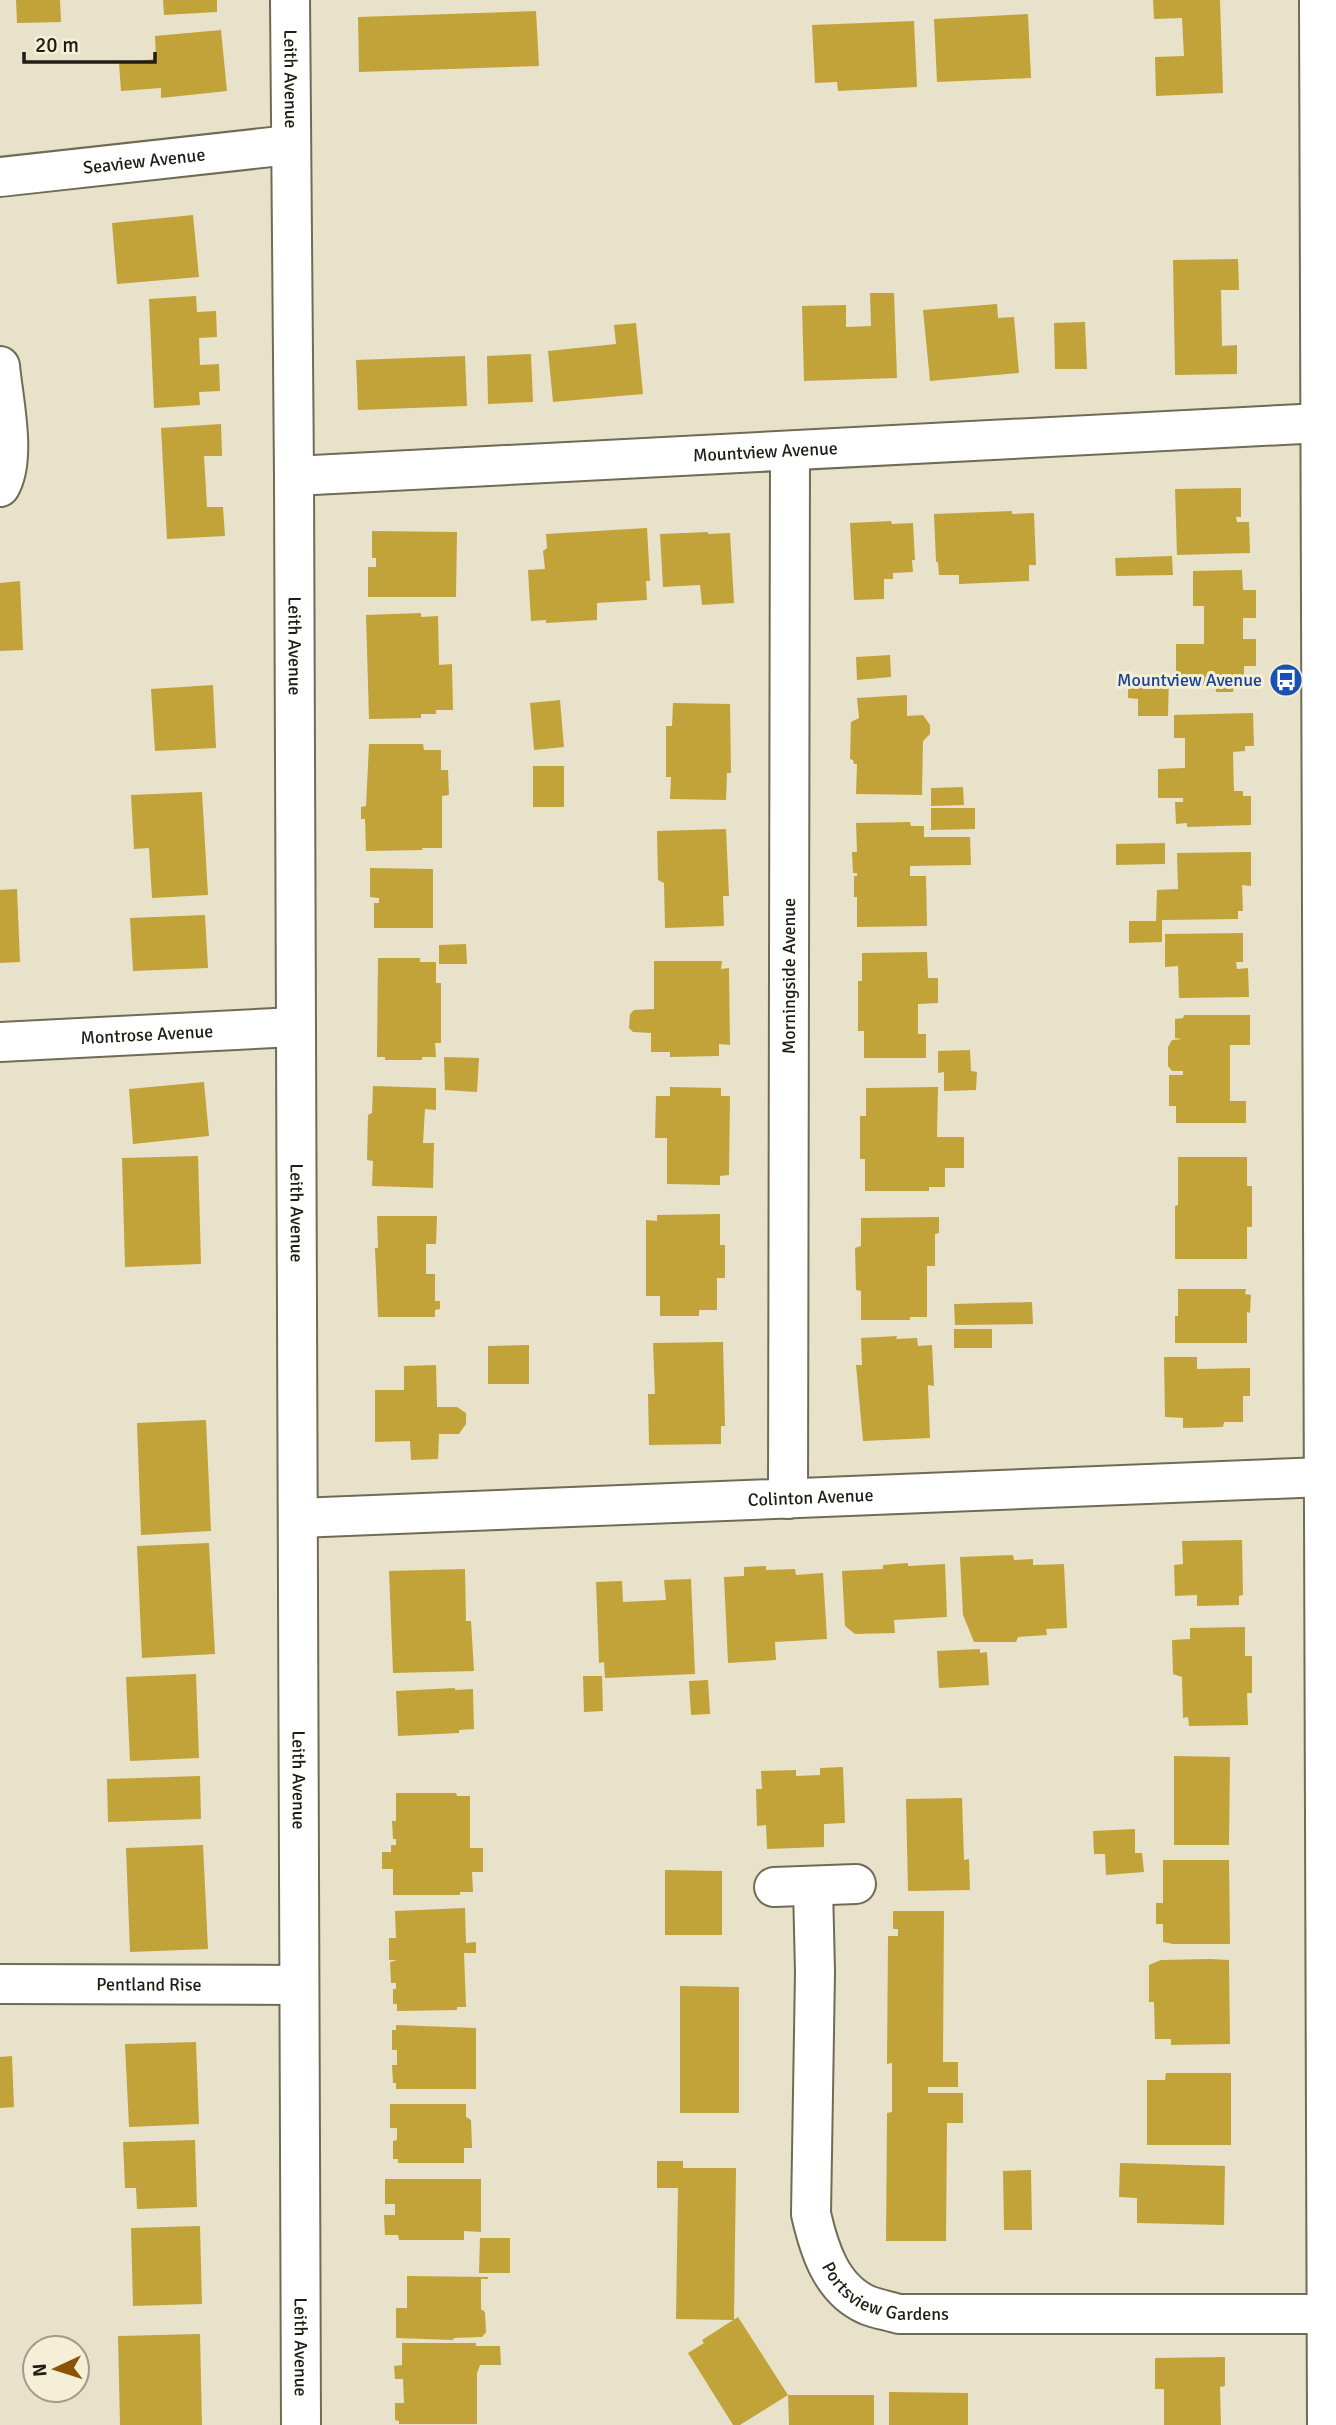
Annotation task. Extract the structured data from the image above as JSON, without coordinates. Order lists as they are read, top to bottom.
{
  "streets": {
    "street": [
      "Leith Avenue",
      "Seaview Avenue",
      "Mountview Avenue",
      "Morningside Avenue",
      "Montrose Avenue",
      "Colinton Avenue",
      "Pentland Rise",
      "Portsview Gardens"
    ]
  },
  "crossings": [
    ["Leith Avenue", "Seaview Avenue"],
    ["Leith Avenue", "Mountview Avenue"],
    ["Leith Avenue", "Montrose Avenue"],
    ["Leith Avenue", "Colinton Avenue"],
    ["Leith Avenue", "Pentland Rise"],
    ["Mountview Avenue", "Morningside Avenue"],
    ["Morningside Avenue", "Colinton Avenue"]
  ],
  "places": {
    "bus stop": ["Mountview Avenue"]
  },
  "scale_bar": "20 m",
  "north": "left"
}
